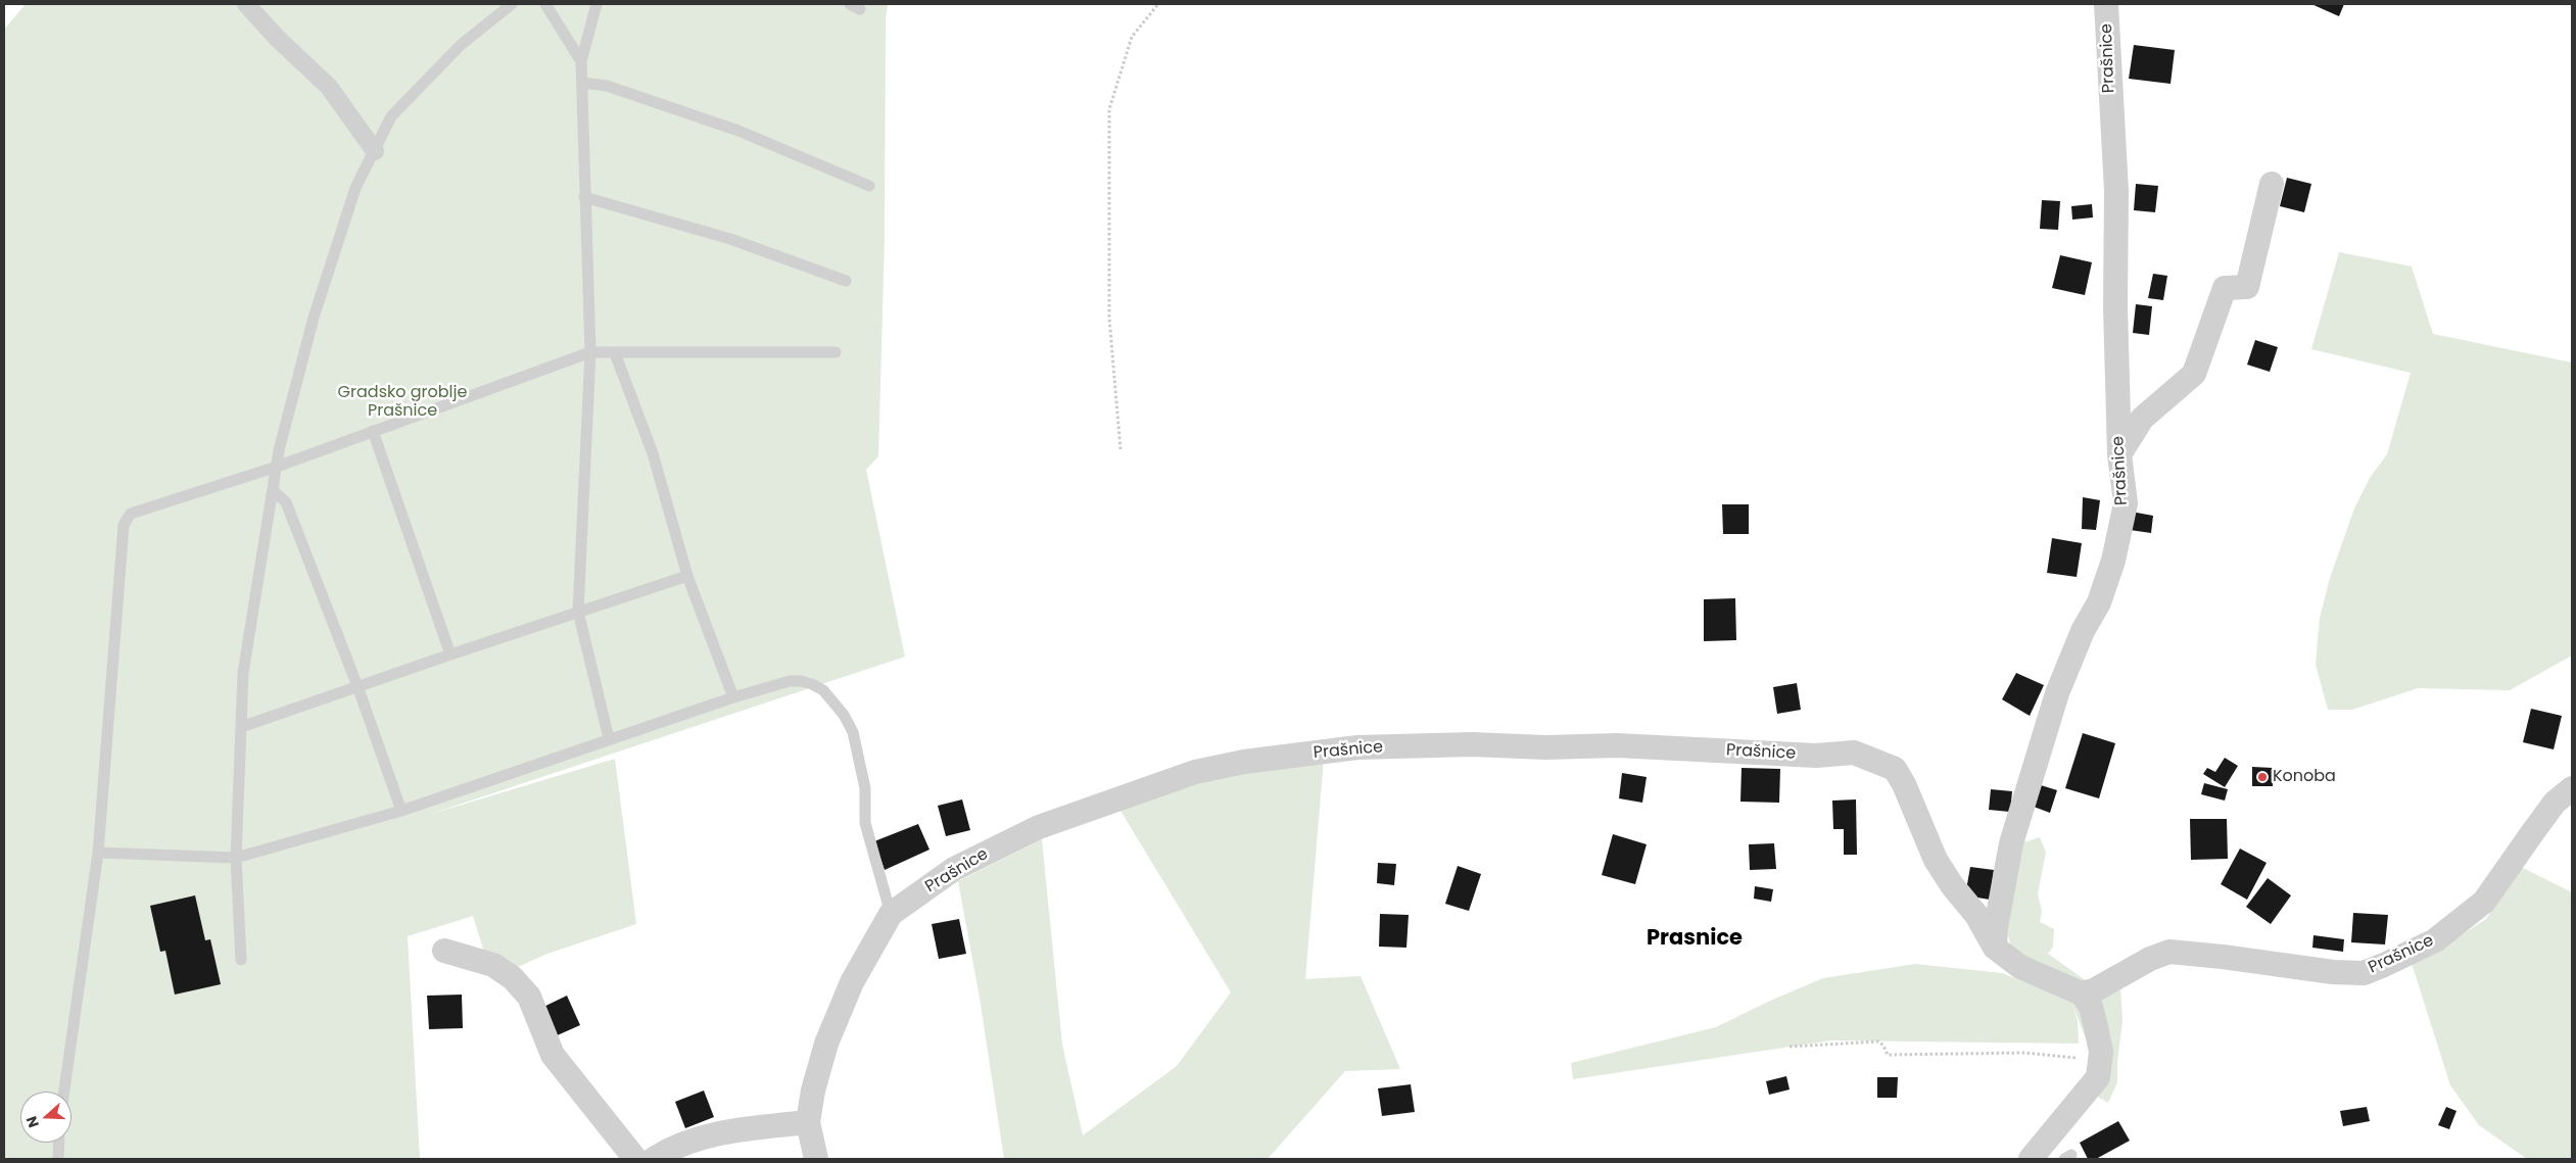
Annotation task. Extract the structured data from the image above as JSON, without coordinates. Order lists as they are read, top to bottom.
{
  "streets": {
    "street": ["Prašnice"]
  },
  "districts": ["Prasnice"],
  "parks": ["Gradsko groblje Prašnice"],
  "places": ["Konoba"],
  "north": "left"
}
